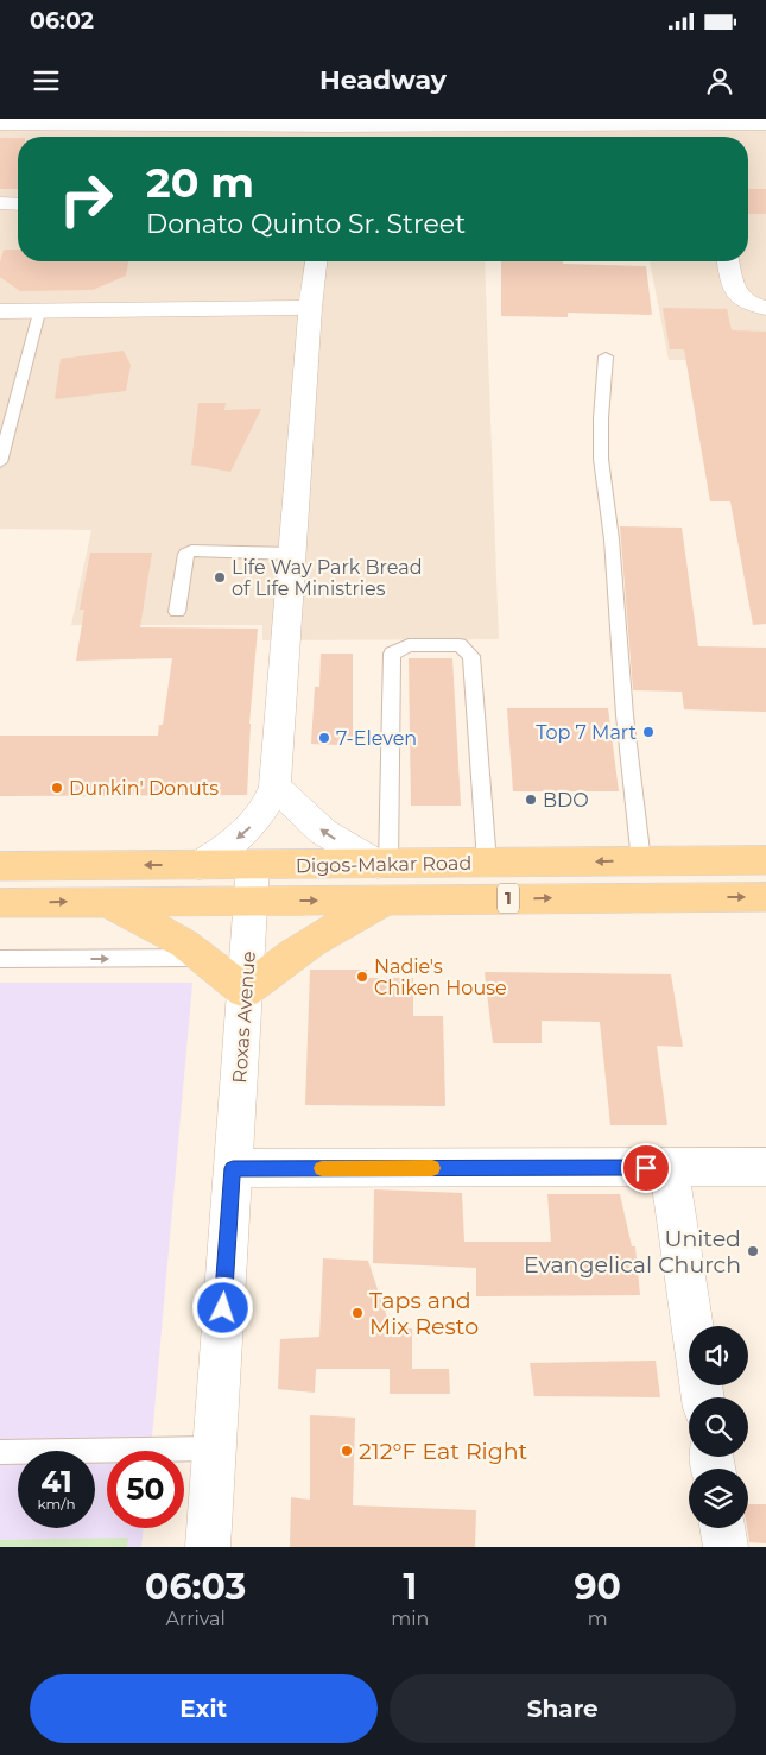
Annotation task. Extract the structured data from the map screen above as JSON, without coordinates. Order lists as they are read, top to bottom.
{
  "streets": {
    "main road": ["Digos-Makar Road", "1"],
    "street": ["Roxas Avenue"]
  },
  "crossings": [
    ["Digos-Makar Road", "Roxas Avenue"]
  ],
  "places": [
    "Life Way Park Bread of Life Ministries",
    "Top 7 Mart",
    "7-Eleven",
    "Dunkin' Donuts",
    "BDO",
    "Nadie's Chiken House",
    "United Evangelical Church",
    "Taps and Mix Resto",
    "212°F Eat Right"
  ],
  "page": {
    "status": "06:02",
    "header": "Headway",
    "turn": ["20 m", "Donato Quinto Sr. Street"],
    "speed": "41 km/h",
    "limit": "50",
    "eta": [
      "06:03",
      "Arrival",
      "1",
      "min",
      "90",
      "m"
    ],
    "buttons": ["Exit", "Share"]
  }
}
